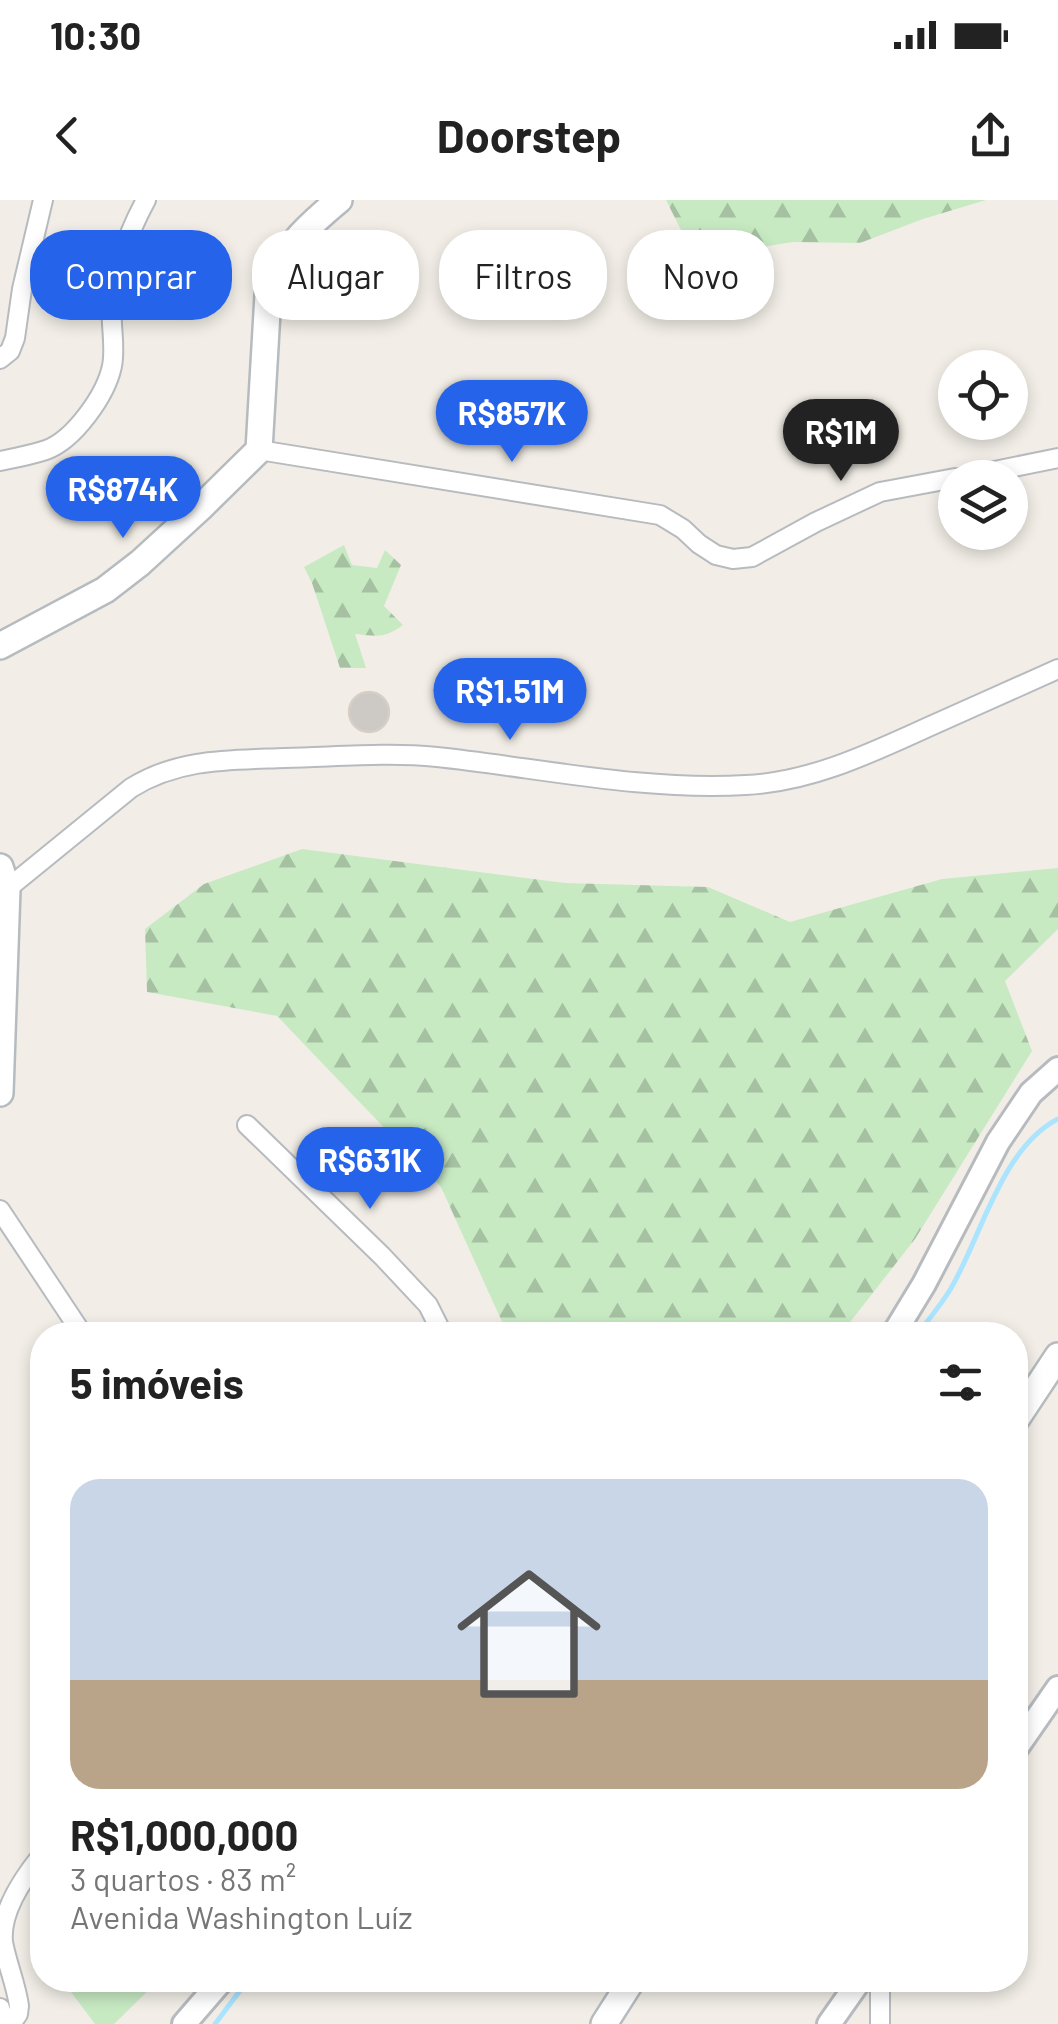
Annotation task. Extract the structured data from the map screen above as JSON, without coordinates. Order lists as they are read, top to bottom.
{
  "page": {
    "status": "10:30",
    "header": "Doorstep",
    "chip": [
      "Comprar",
      "Alugar",
      "Filtros",
      "Novo"
    ],
    "price": [
      "R$857K",
      "R$1M",
      "R$874K",
      "R$1.51M",
      "R$631K"
    ],
    "heading": "5 imóveis",
    "list": [
      {
        "name": "R$1,000,000",
        "note": "3 quartos · 83 m² · Avenida Washington Luíz"
      }
    ]
  }
}
